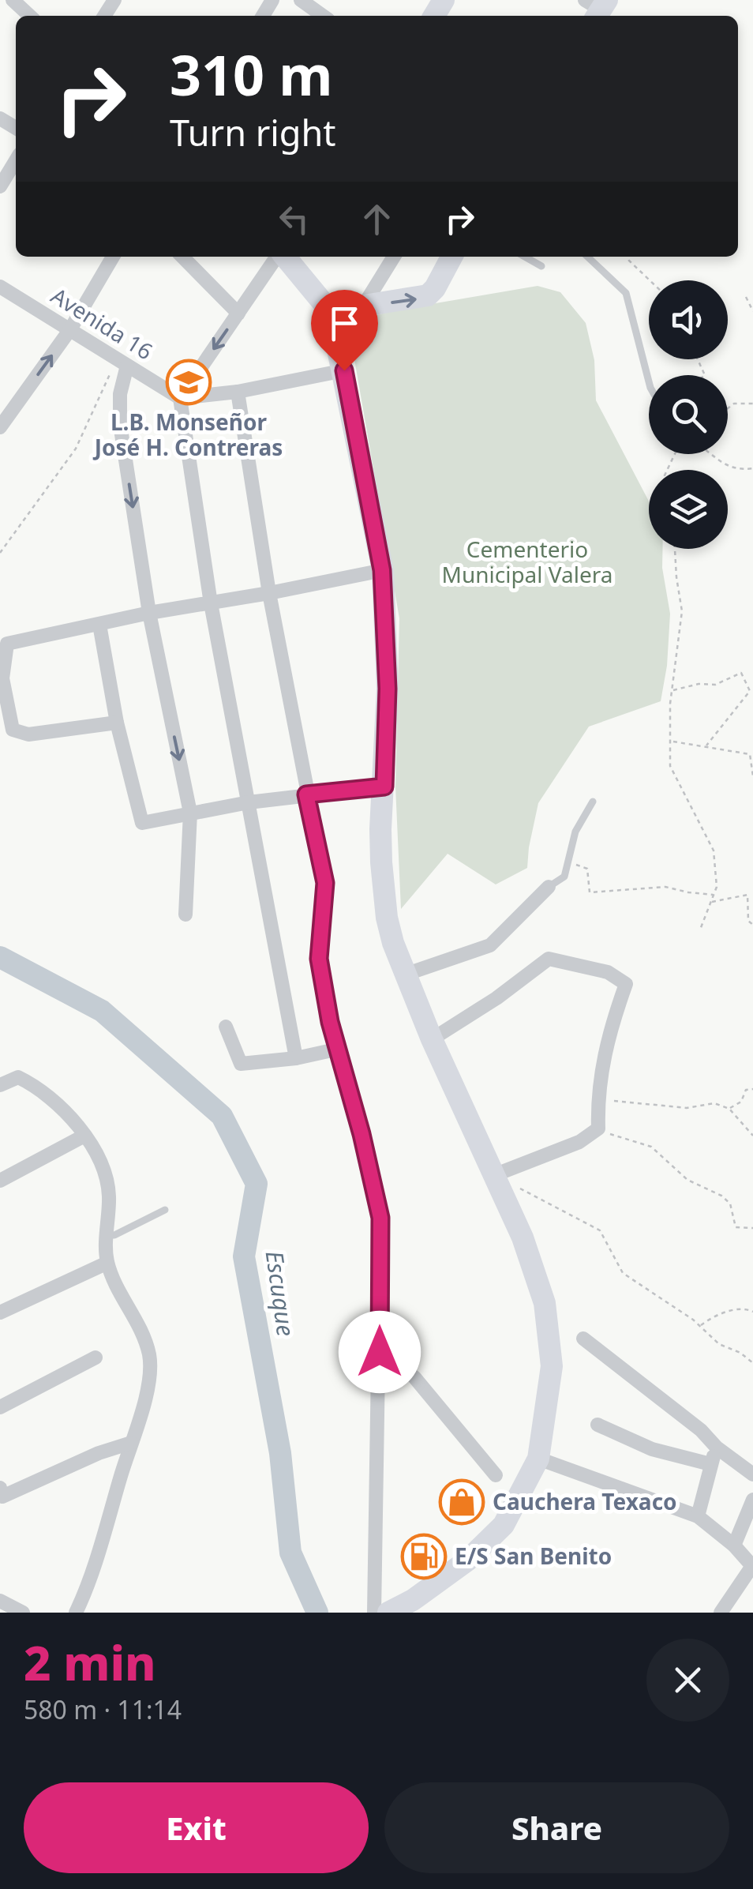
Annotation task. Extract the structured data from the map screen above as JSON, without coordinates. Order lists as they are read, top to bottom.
{
  "streets": {
    "street": ["Avenida 16"]
  },
  "water": ["Escuque"],
  "parks": ["Cementerio Municipal Valera"],
  "places": {
    "school or university": ["L.B. Monseñor José H. Contreras"],
    "shop": ["Cauchera Texaco"],
    "fuel station": ["E/S San Benito"]
  },
  "page": {
    "turn": ["310 m", "Turn right"],
    "heading": ["2 min", "580 m · 11:14"],
    "buttons": ["Exit", "Share"]
  }
}
